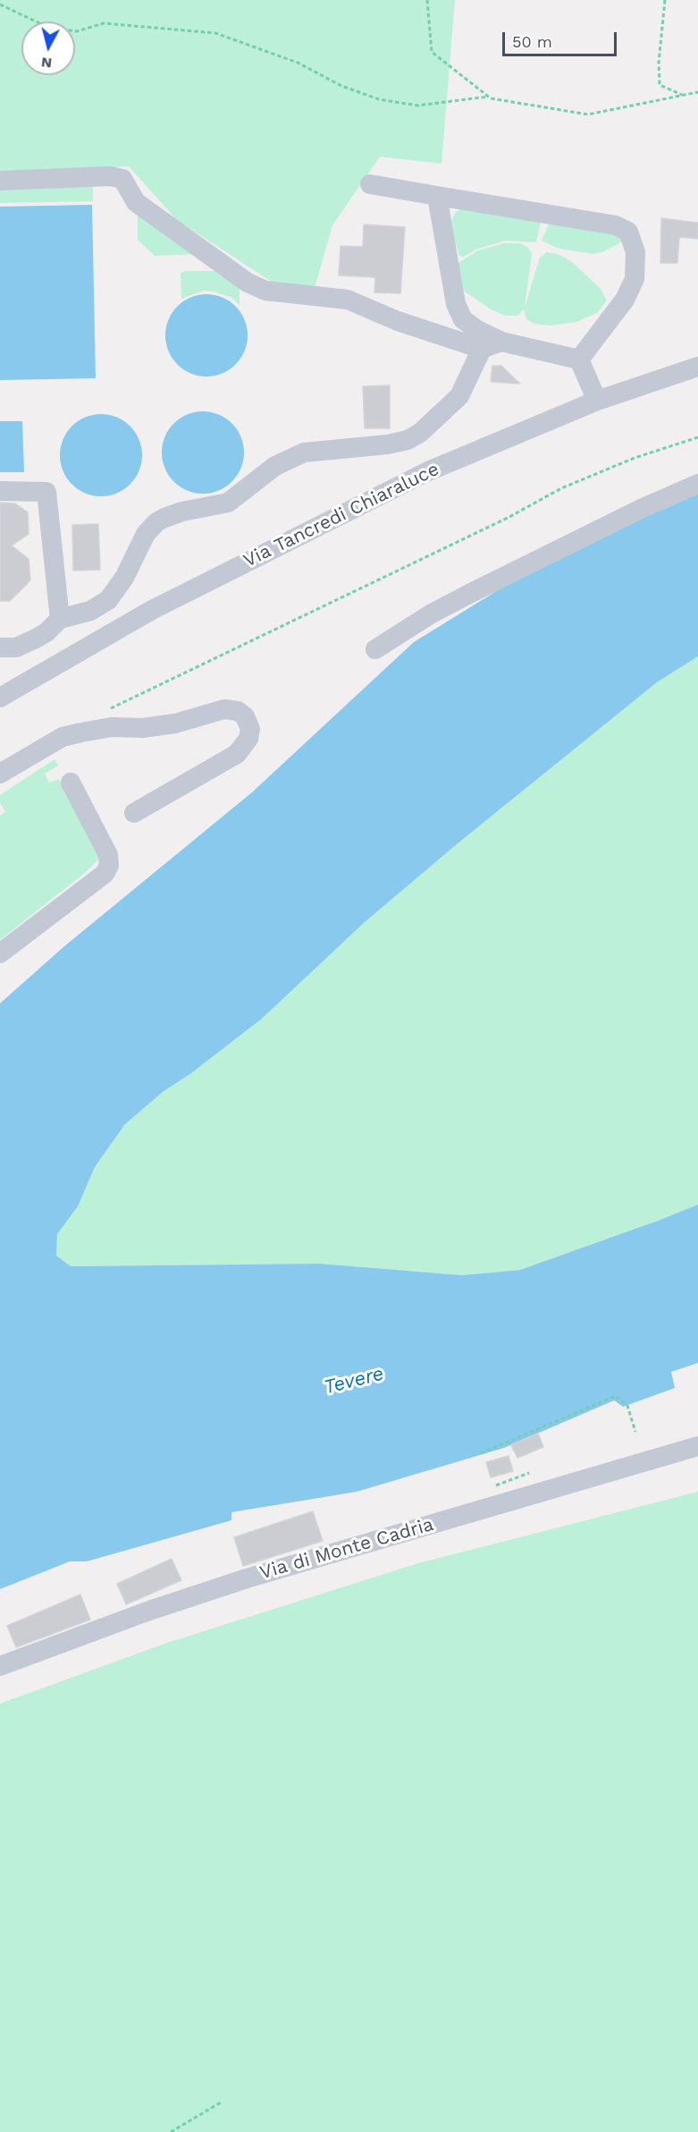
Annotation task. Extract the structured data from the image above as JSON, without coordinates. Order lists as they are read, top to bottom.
{
  "streets": {
    "street": ["Via Tancredi Chiaraluce", "Via di Monte Cadria"]
  },
  "water": ["Tevere"],
  "scale_bar": "50 m",
  "north": "bottom"
}
